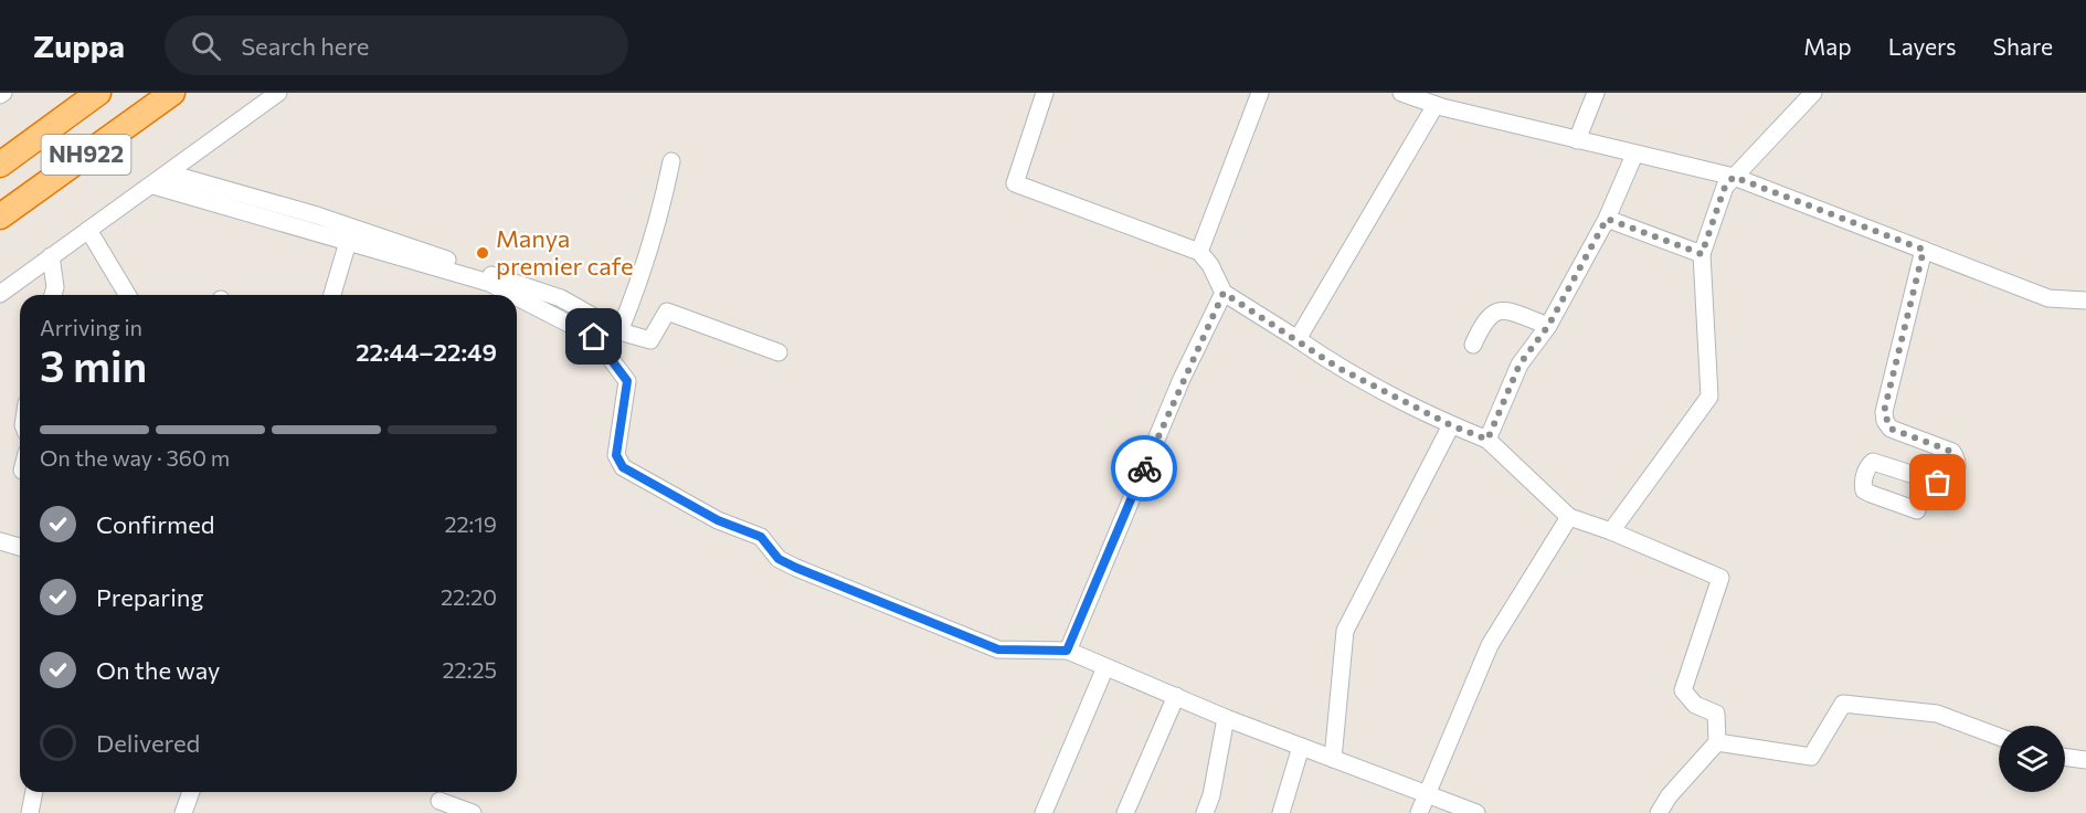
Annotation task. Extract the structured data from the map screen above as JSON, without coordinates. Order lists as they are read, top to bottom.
{
  "streets": {
    "highway": ["NH922"]
  },
  "places": ["Manya premier cafe"],
  "page": {
    "header": "Zuppa",
    "search": "Search here",
    "nav": ["Map", "Layers", "Share"],
    "heading": ["3 min", "Arriving in", "22:44–22:49"],
    "bar": "On the way · 360 m",
    "list": [
      ["Confirmed", "22:19"],
      ["Preparing", "22:20"],
      ["On the way", "22:25"],
      "Delivered"
    ]
  }
}
